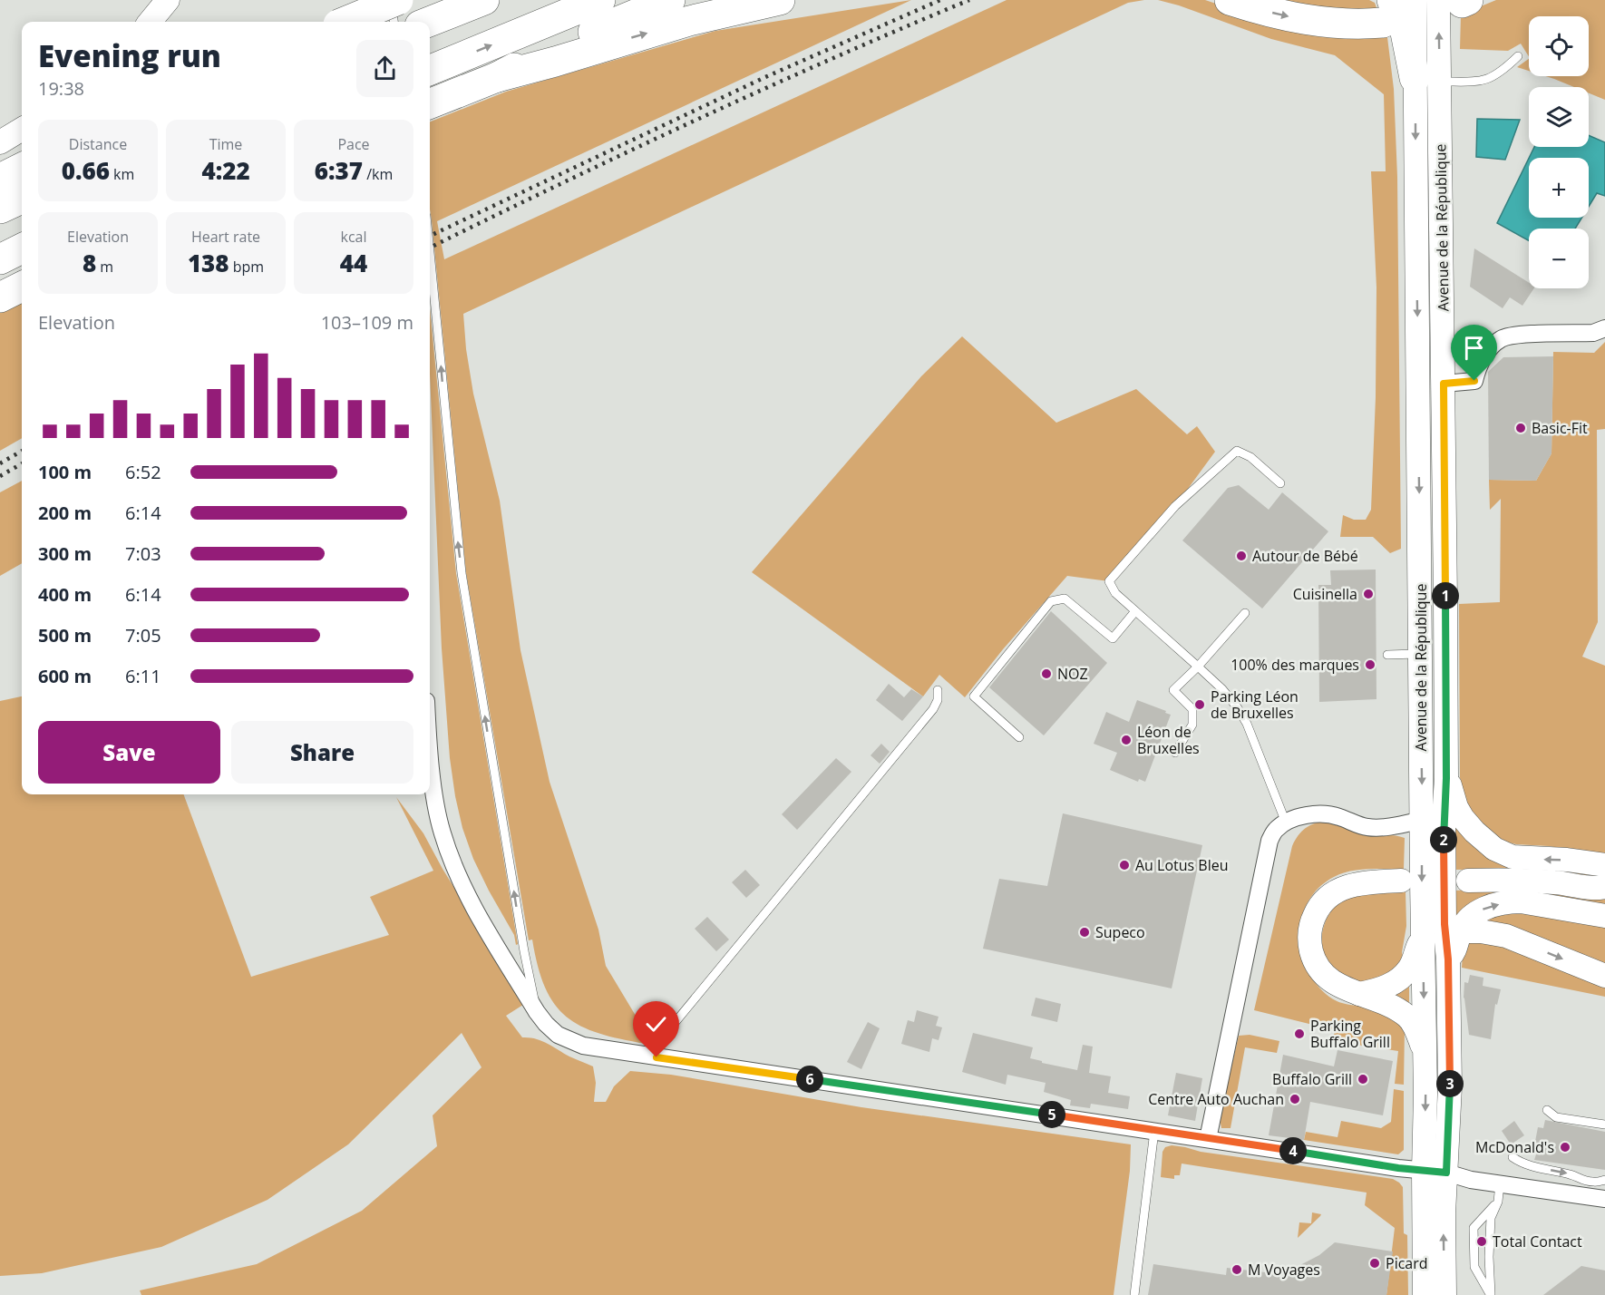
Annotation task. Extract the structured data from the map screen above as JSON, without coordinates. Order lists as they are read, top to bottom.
{
  "streets": {
    "main road": ["Avenue de la République"]
  },
  "places": [
    "Basic-Fit",
    "Autour de Bébé",
    "Cuisinella",
    "100% des marques",
    "NOZ",
    "Parking Léon de Bruxelles",
    "Léon de Bruxelles",
    "Au Lotus Bleu",
    "Supeco",
    "Parking Buffalo Grill",
    "Buffalo Grill",
    "Centre Auto Auchan",
    "McDonald's",
    "Total Contact",
    "Picard",
    "M Voyages"
  ],
  "page": {
    "map_buttons": ["+", "−"],
    "heading": ["Evening run", "19:38"],
    "stats": [
      ["Distance", "0.66 km"],
      ["Time", "4:22"],
      ["Pace", "6:37 /km"],
      ["Elevation", "8 m"],
      ["Heart rate", "138 bpm"],
      ["kcal", "44"]
    ],
    "chart": ["Elevation", "103–109 m"],
    "list": [
      {
        "name": "100 m",
        "note": "6:52"
      },
      {
        "name": "200 m",
        "note": "6:14"
      },
      {
        "name": "300 m",
        "note": "7:03"
      },
      {
        "name": "400 m",
        "note": "6:14"
      },
      {
        "name": "500 m",
        "note": "7:05"
      },
      {
        "name": "600 m",
        "note": "6:11"
      }
    ],
    "pins": [
      "1",
      "2",
      "6",
      "3",
      "5",
      "4"
    ],
    "buttons": ["Save", "Share"]
  }
}
